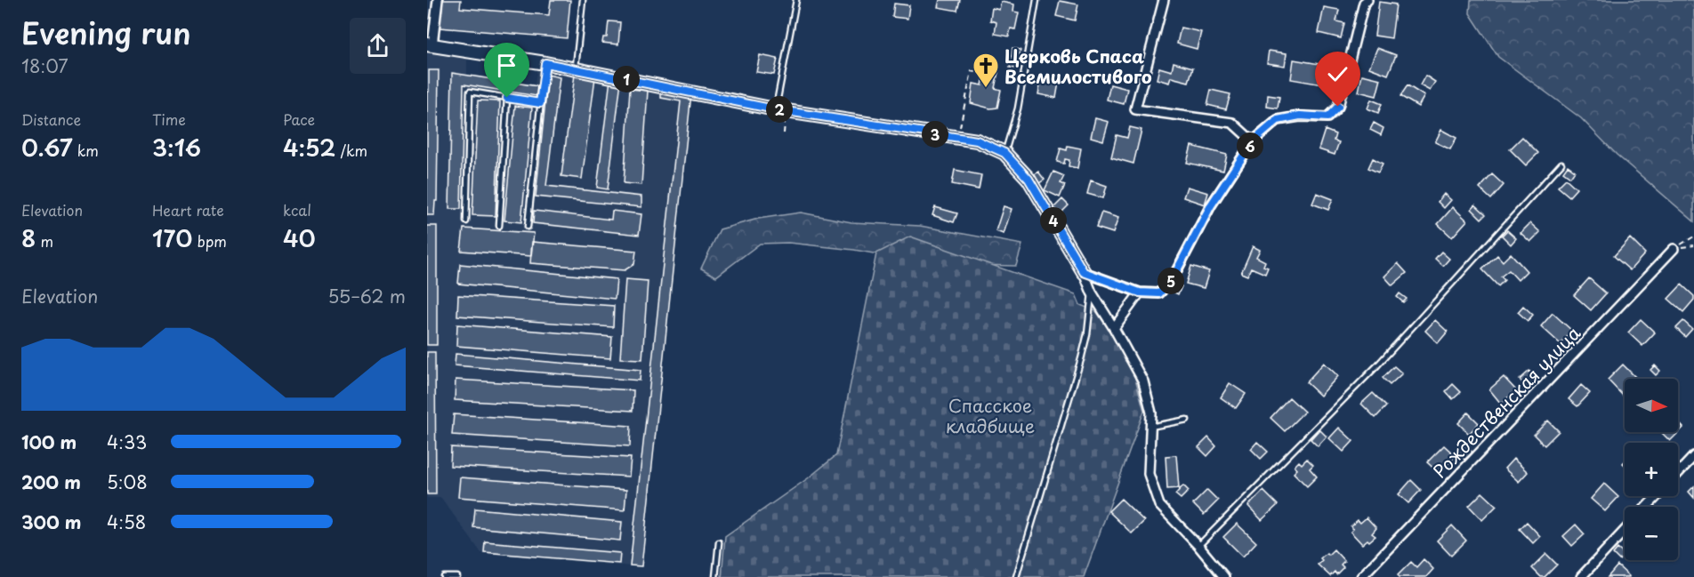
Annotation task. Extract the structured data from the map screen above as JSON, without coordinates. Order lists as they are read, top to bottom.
{
  "streets": {
    "street": ["Рождественская улица"]
  },
  "parks": ["Спасское кладбище"],
  "places": {
    "church": ["Церковь Спаса Всемилостивого"]
  },
  "north": "right",
  "page": {
    "heading": ["Evening run", "18:07"],
    "pins": [
      "1",
      "2",
      "3",
      "6",
      "4",
      "5"
    ],
    "stats": [
      ["Distance", "0.67 km"],
      ["Time", "3:16"],
      ["Pace", "4:52 /km"],
      ["Elevation", "8 m"],
      ["Heart rate", "170 bpm"],
      ["kcal", "40"]
    ],
    "chart": ["Elevation", "55–62 m"],
    "map_buttons": ["+", "−"],
    "list": [
      {
        "name": "100 m",
        "note": "4:33"
      },
      {
        "name": "200 m",
        "note": "5:08"
      },
      {
        "name": "300 m",
        "note": "4:58"
      }
    ]
  }
}
